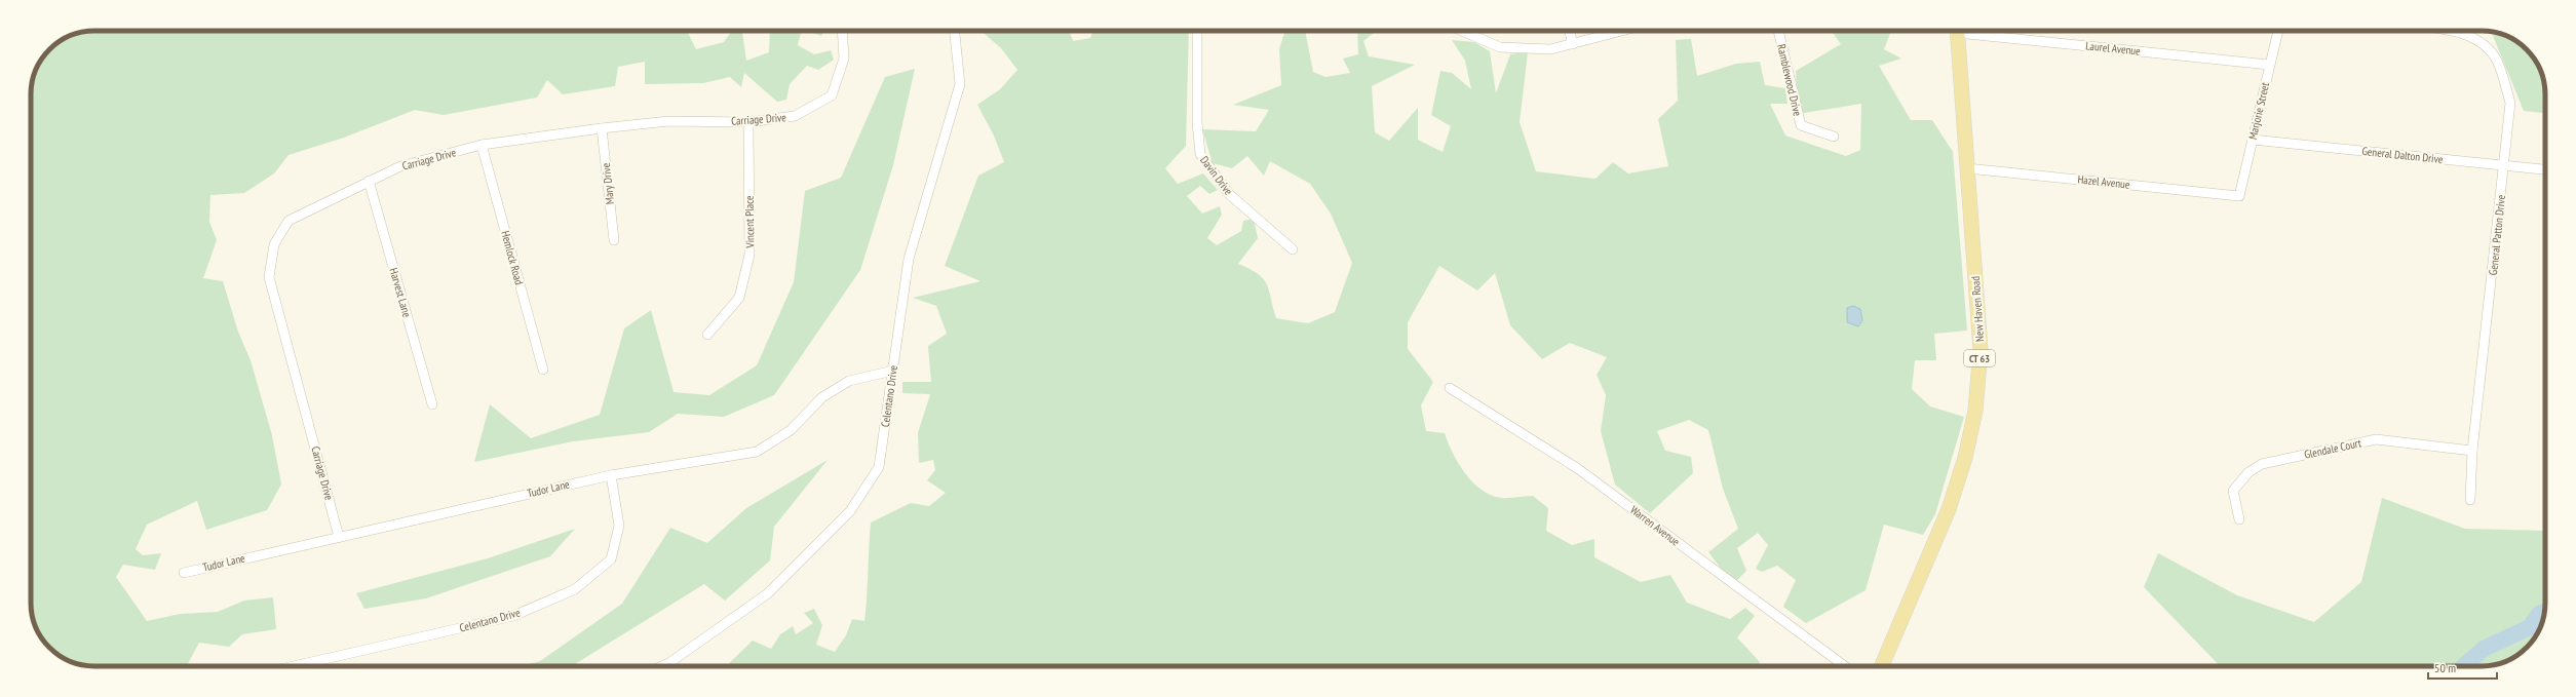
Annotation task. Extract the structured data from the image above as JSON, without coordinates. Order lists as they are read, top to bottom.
{
  "streets": {
    "main road": ["New Haven Road", "CT 63"],
    "street": [
      "Laurel Avenue",
      "Ramblewood Drive",
      "Marjorie Street",
      "Carriage Drive",
      "General Dalton Drive",
      "Davin Drive",
      "Hazel Avenue",
      "Mary Drive",
      "Vincent Place",
      "General Patton Drive",
      "Hemlock Road",
      "Harvest Lane",
      "Celentano Drive",
      "Glendale Court",
      "Tudor Lane",
      "Warren Avenue"
    ]
  },
  "crossings": [
    ["Laurel Avenue", "Marjorie Street"],
    ["Marjorie Street", "General Dalton Drive"],
    ["Marjorie Street", "Hazel Avenue"],
    ["Carriage Drive", "Mary Drive"],
    ["Carriage Drive", "Vincent Place"],
    ["Carriage Drive", "Hemlock Road"],
    ["Carriage Drive", "Harvest Lane"],
    ["Carriage Drive", "Tudor Lane"],
    ["General Dalton Drive", "General Patton Drive"],
    ["Hazel Avenue", "New Haven Road"],
    ["General Patton Drive", "Glendale Court"],
    ["Celentano Drive", "Tudor Lane"]
  ],
  "scale_bar": "50 m"
}
